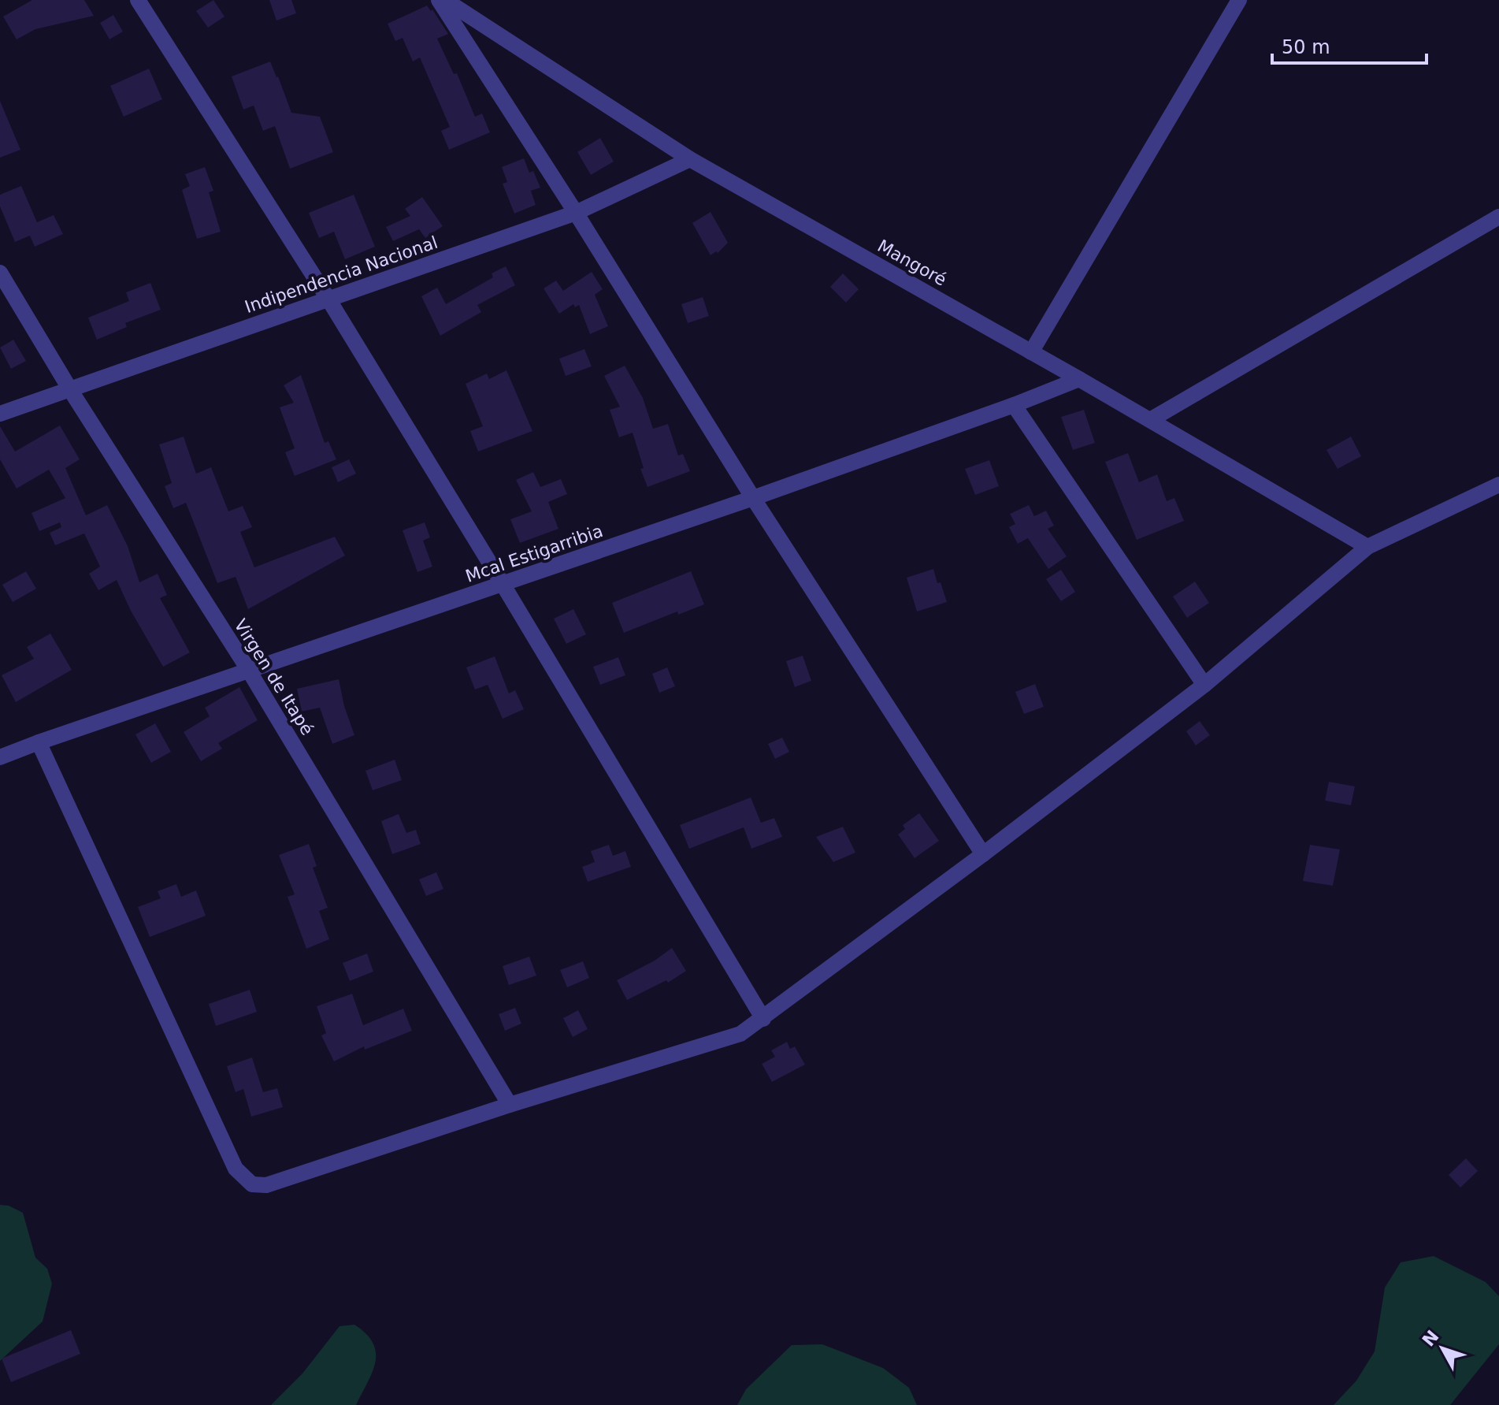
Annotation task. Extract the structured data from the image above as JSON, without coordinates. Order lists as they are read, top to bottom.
{
  "streets": {
    "street": [
      "Mangoré",
      "Indipendencia Nacional",
      "Mcal Estigarribia",
      "Virgen de Itapé"
    ]
  },
  "crossings": [
    ["Mangoré", "Indipendencia Nacional"],
    ["Mangoré", "Mcal Estigarribia"],
    ["Indipendencia Nacional", "Virgen de Itapé"],
    ["Mcal Estigarribia", "Virgen de Itapé"]
  ],
  "scale_bar": "50 m",
  "north": "top left"
}
